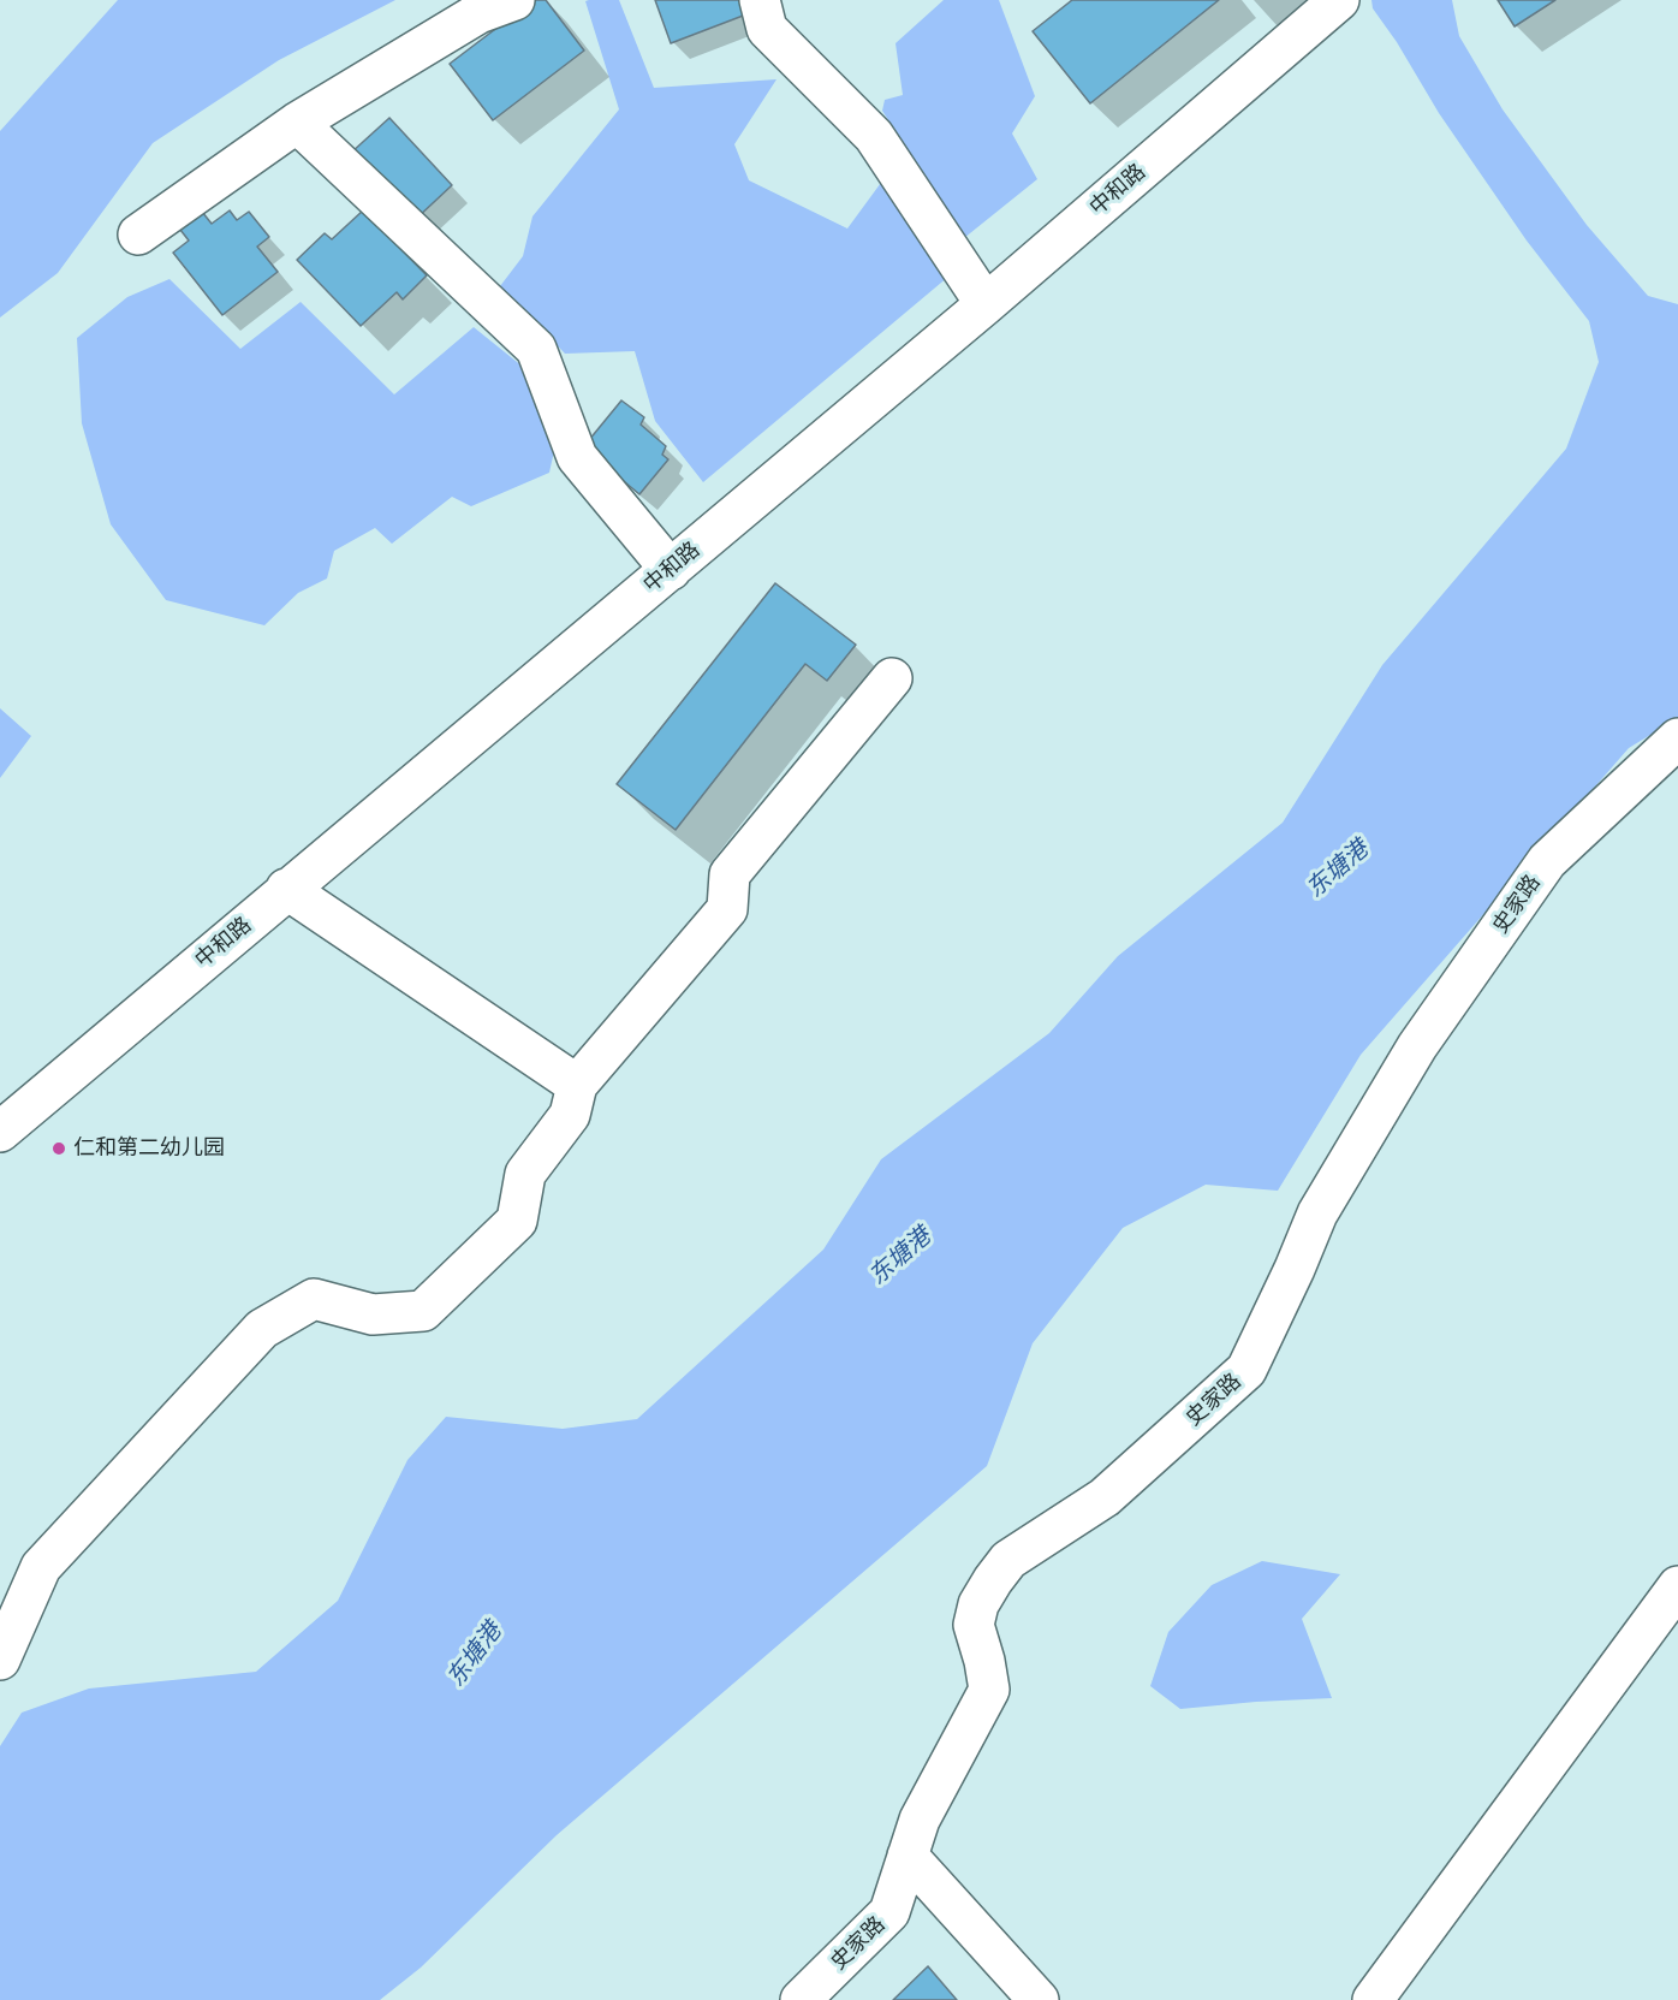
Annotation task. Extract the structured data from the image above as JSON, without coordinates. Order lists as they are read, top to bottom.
{
  "streets": {
    "street": ["中和路", "史家路"]
  },
  "water": ["东塘港"],
  "places": ["仁和第二幼儿园"]
}
